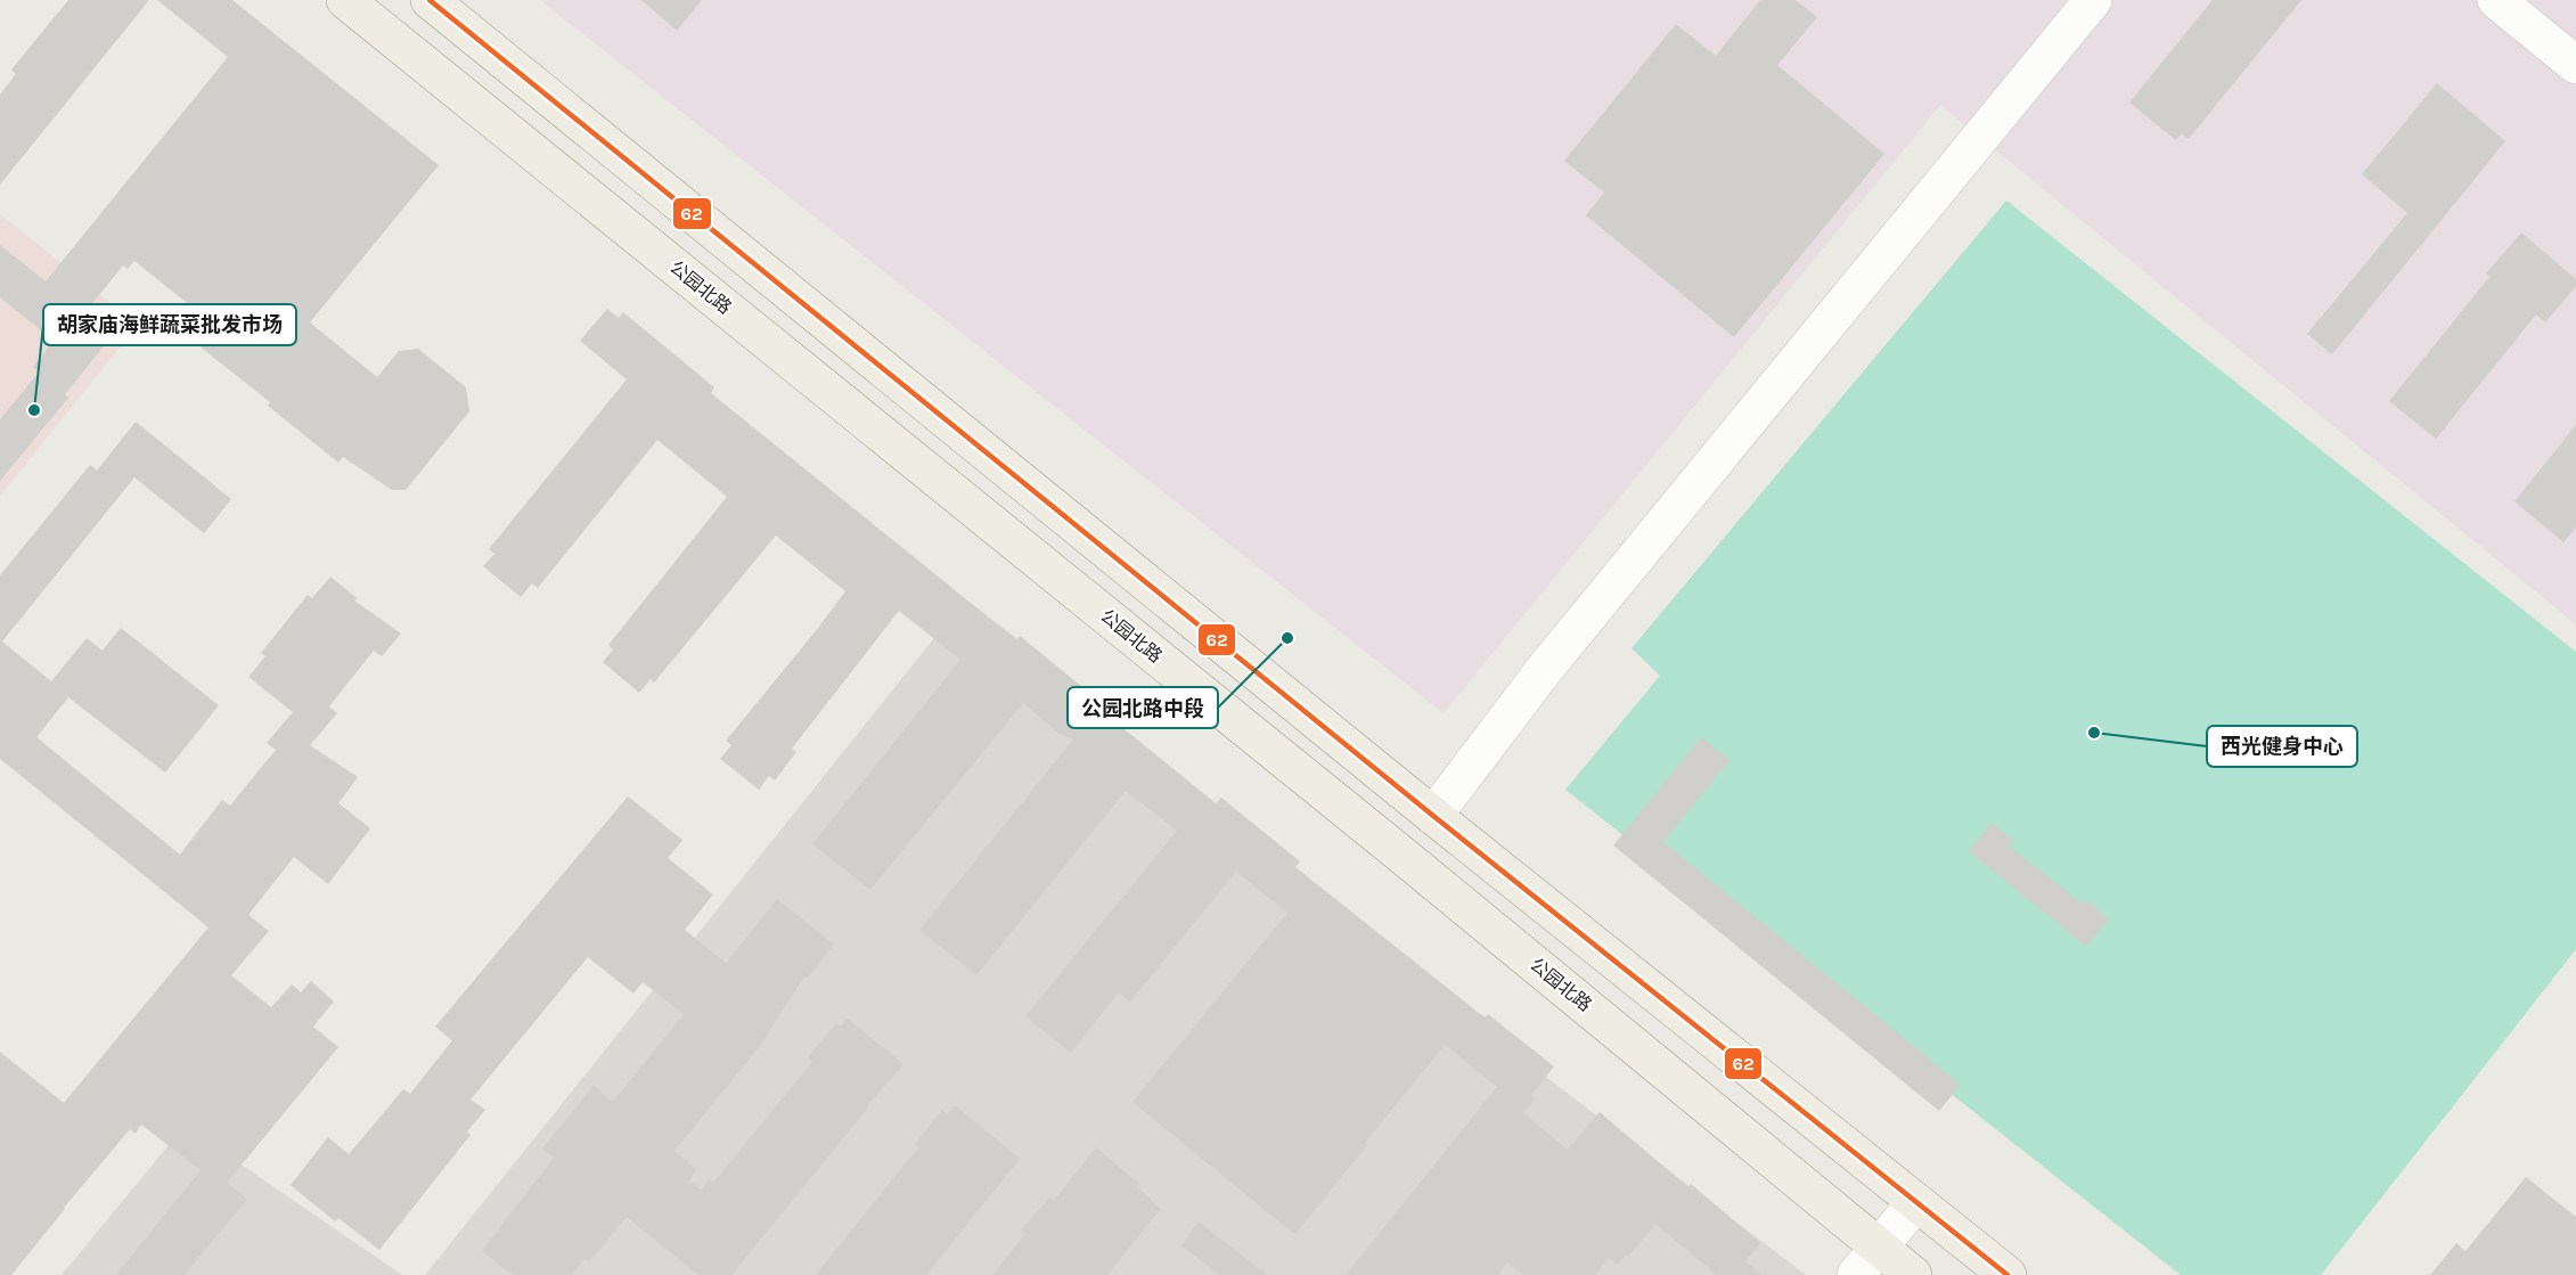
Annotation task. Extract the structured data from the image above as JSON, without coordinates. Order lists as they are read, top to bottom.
{
  "streets": {
    "main road": ["公园北路"]
  },
  "places": ["胡家庙海鲜蔬菜批发市场", "公园北路中段", "西光健身中心"],
  "lines": ["transit line 62"]
}
